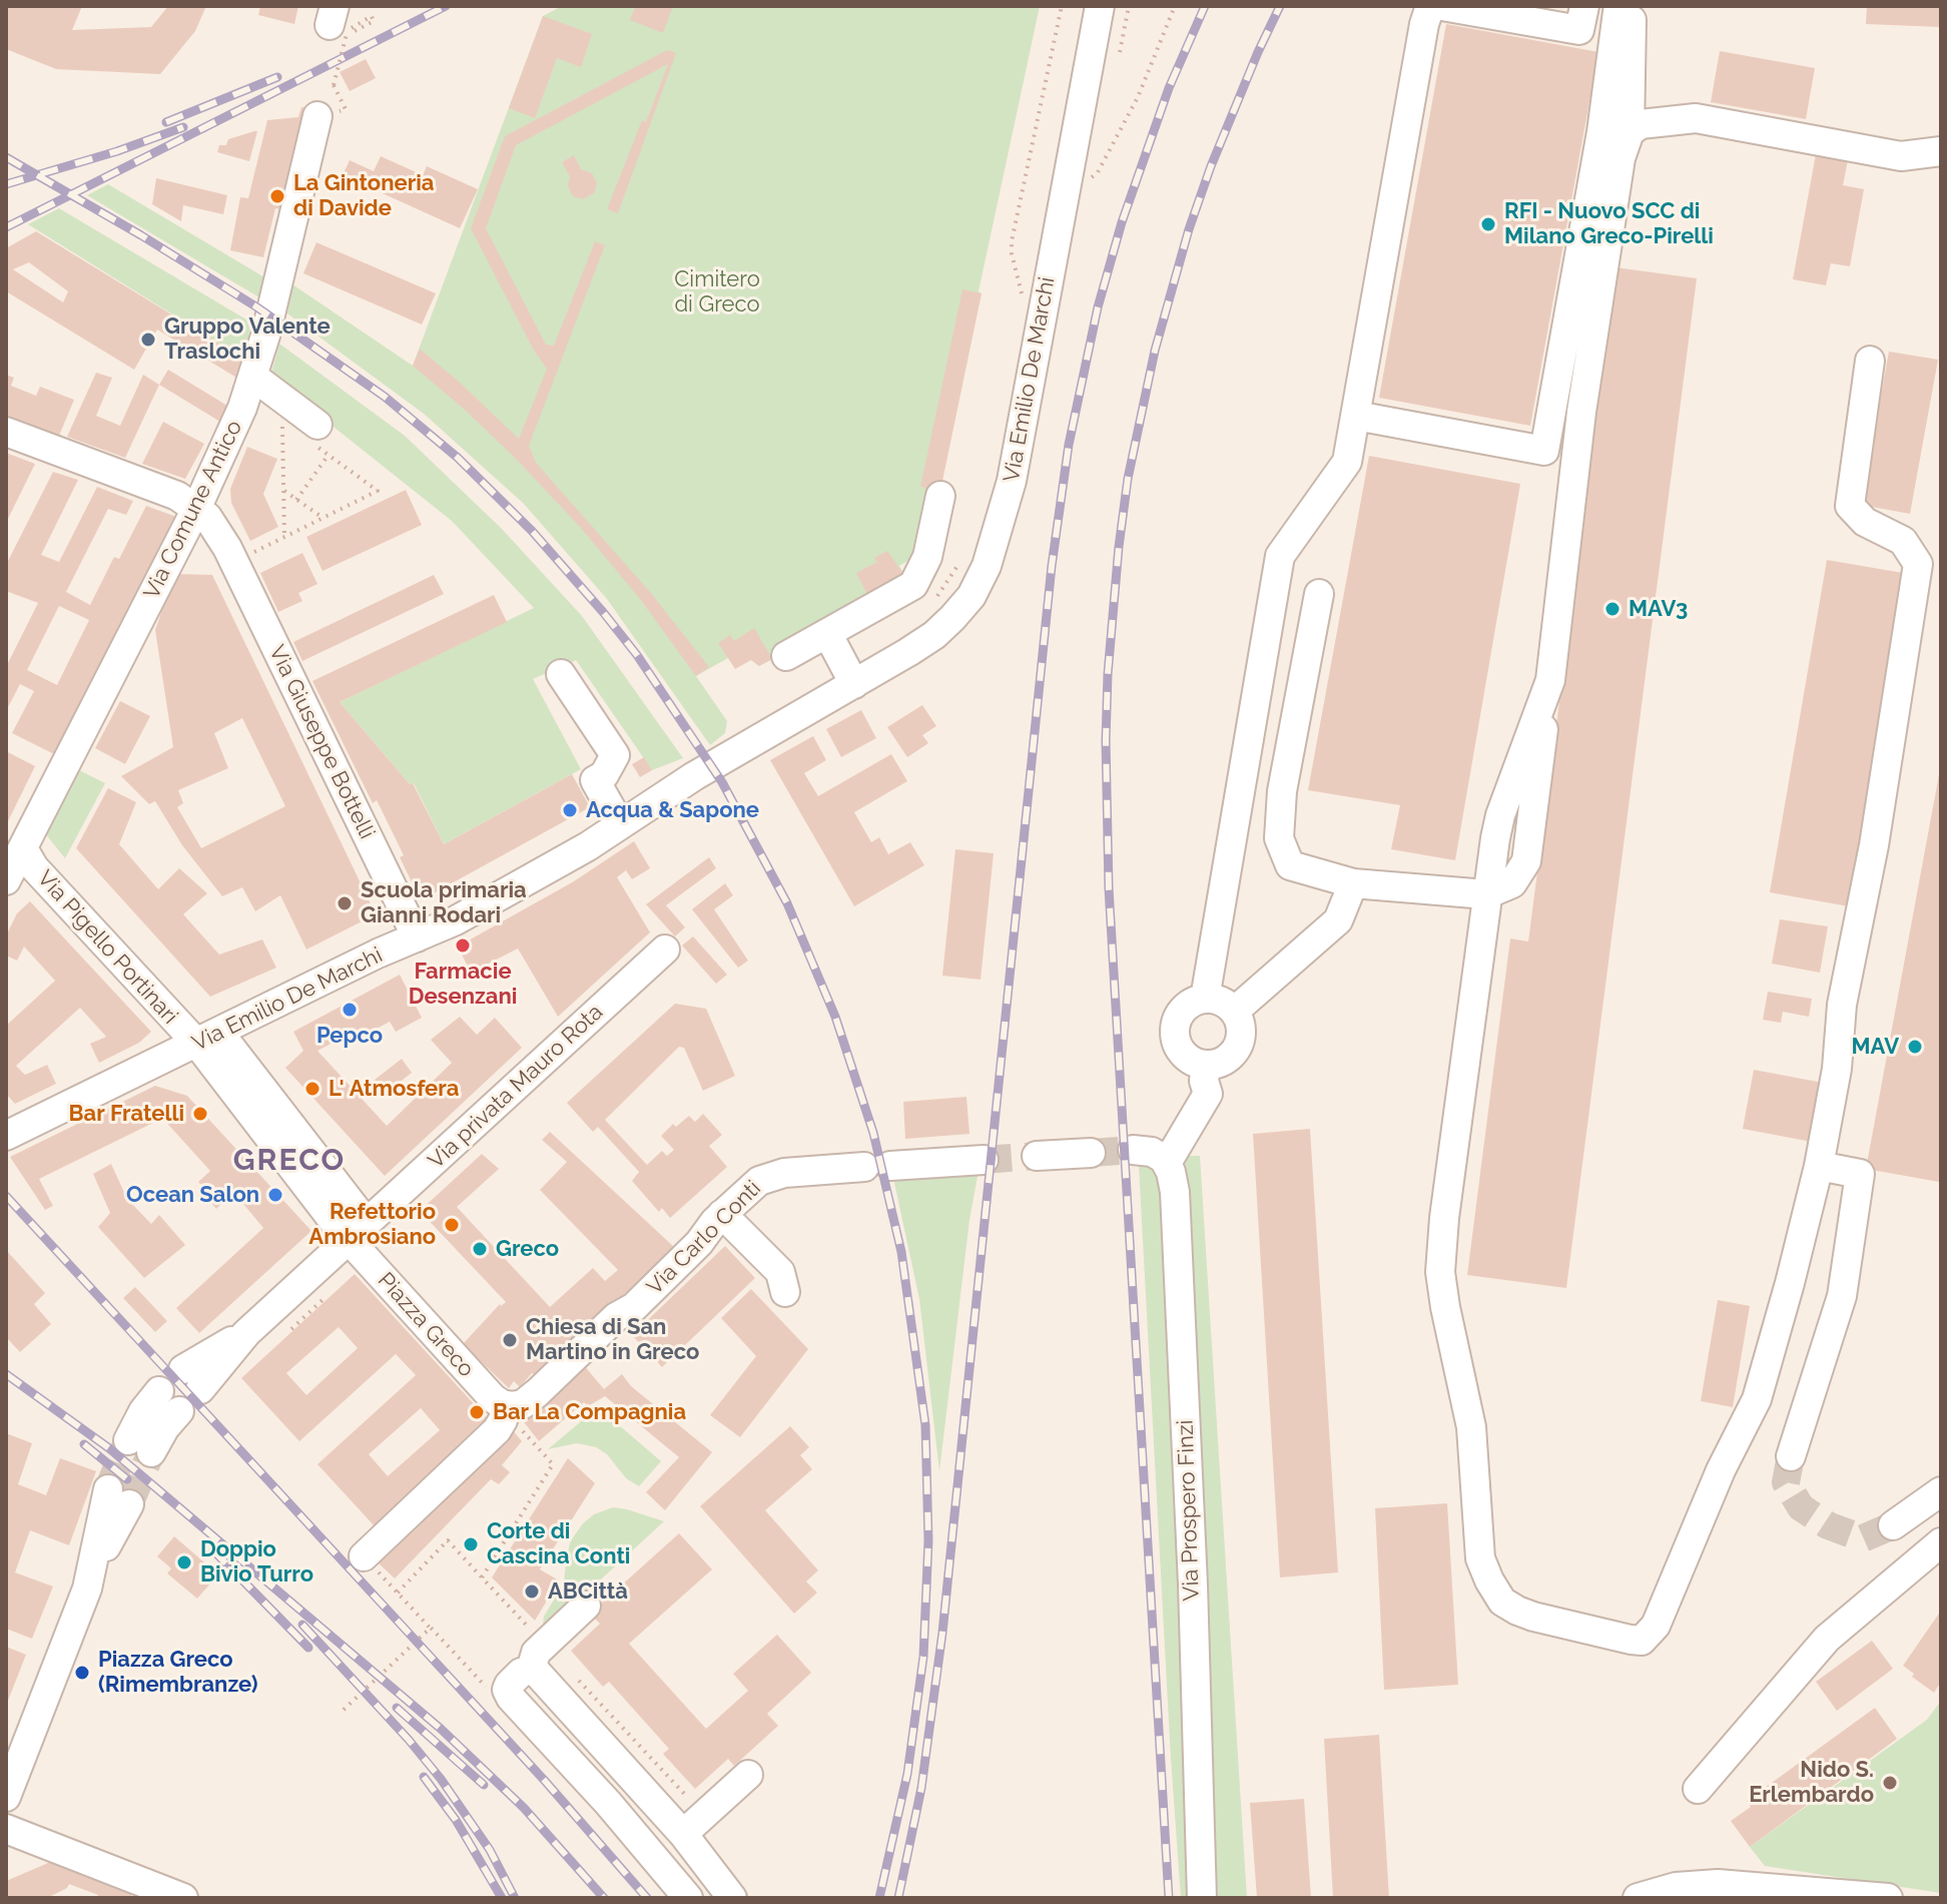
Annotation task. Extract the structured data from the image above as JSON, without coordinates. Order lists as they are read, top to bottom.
{
  "streets": {
    "street": [
      "Via Emilio De Marchi",
      "Via Comune Antico",
      "Via Giuseppe Bottelli",
      "Via Pigello Portinari",
      "Via privata Mauro Rota",
      "Via Carlo Conti",
      "Piazza Greco",
      "Via Prospero Finzi"
    ]
  },
  "crossings": [
    ["Via Emilio De Marchi", "Via Giuseppe Bottelli"],
    ["Via Emilio De Marchi", "Via Pigello Portinari"],
    ["Via Emilio De Marchi", "Piazza Greco"],
    ["Via Comune Antico", "Via Giuseppe Bottelli"],
    ["Via Comune Antico", "Via Pigello Portinari"],
    ["Via Pigello Portinari", "Piazza Greco"],
    ["Via privata Mauro Rota", "Piazza Greco"],
    ["Via Carlo Conti", "Piazza Greco"]
  ],
  "districts": ["GRECO"],
  "parks": ["Cimitero di Greco"],
  "places": [
    "La Gintoneria di Davide",
    "RFI - Nuovo SCC di Milano Greco-Pirelli",
    "Gruppo Valente Traslochi",
    "MAV3",
    "Acqua & Sapone",
    "Scuola primaria Gianni Rodari",
    "Farmacie Desenzani",
    "Pepco",
    "MAV",
    "L' Atmosfera",
    "Bar Fratelli",
    "Ocean Salon",
    "Refettorio Ambrosiano",
    "Greco",
    "Chiesa di San Martino in Greco",
    "Bar La Compagnia",
    "Corte di Cascina Conti",
    "Doppio Bivio Turro",
    "ABCittà",
    "Piazza Greco (Rimembranze)",
    "Nido S. Erlembardo"
  ]
}
